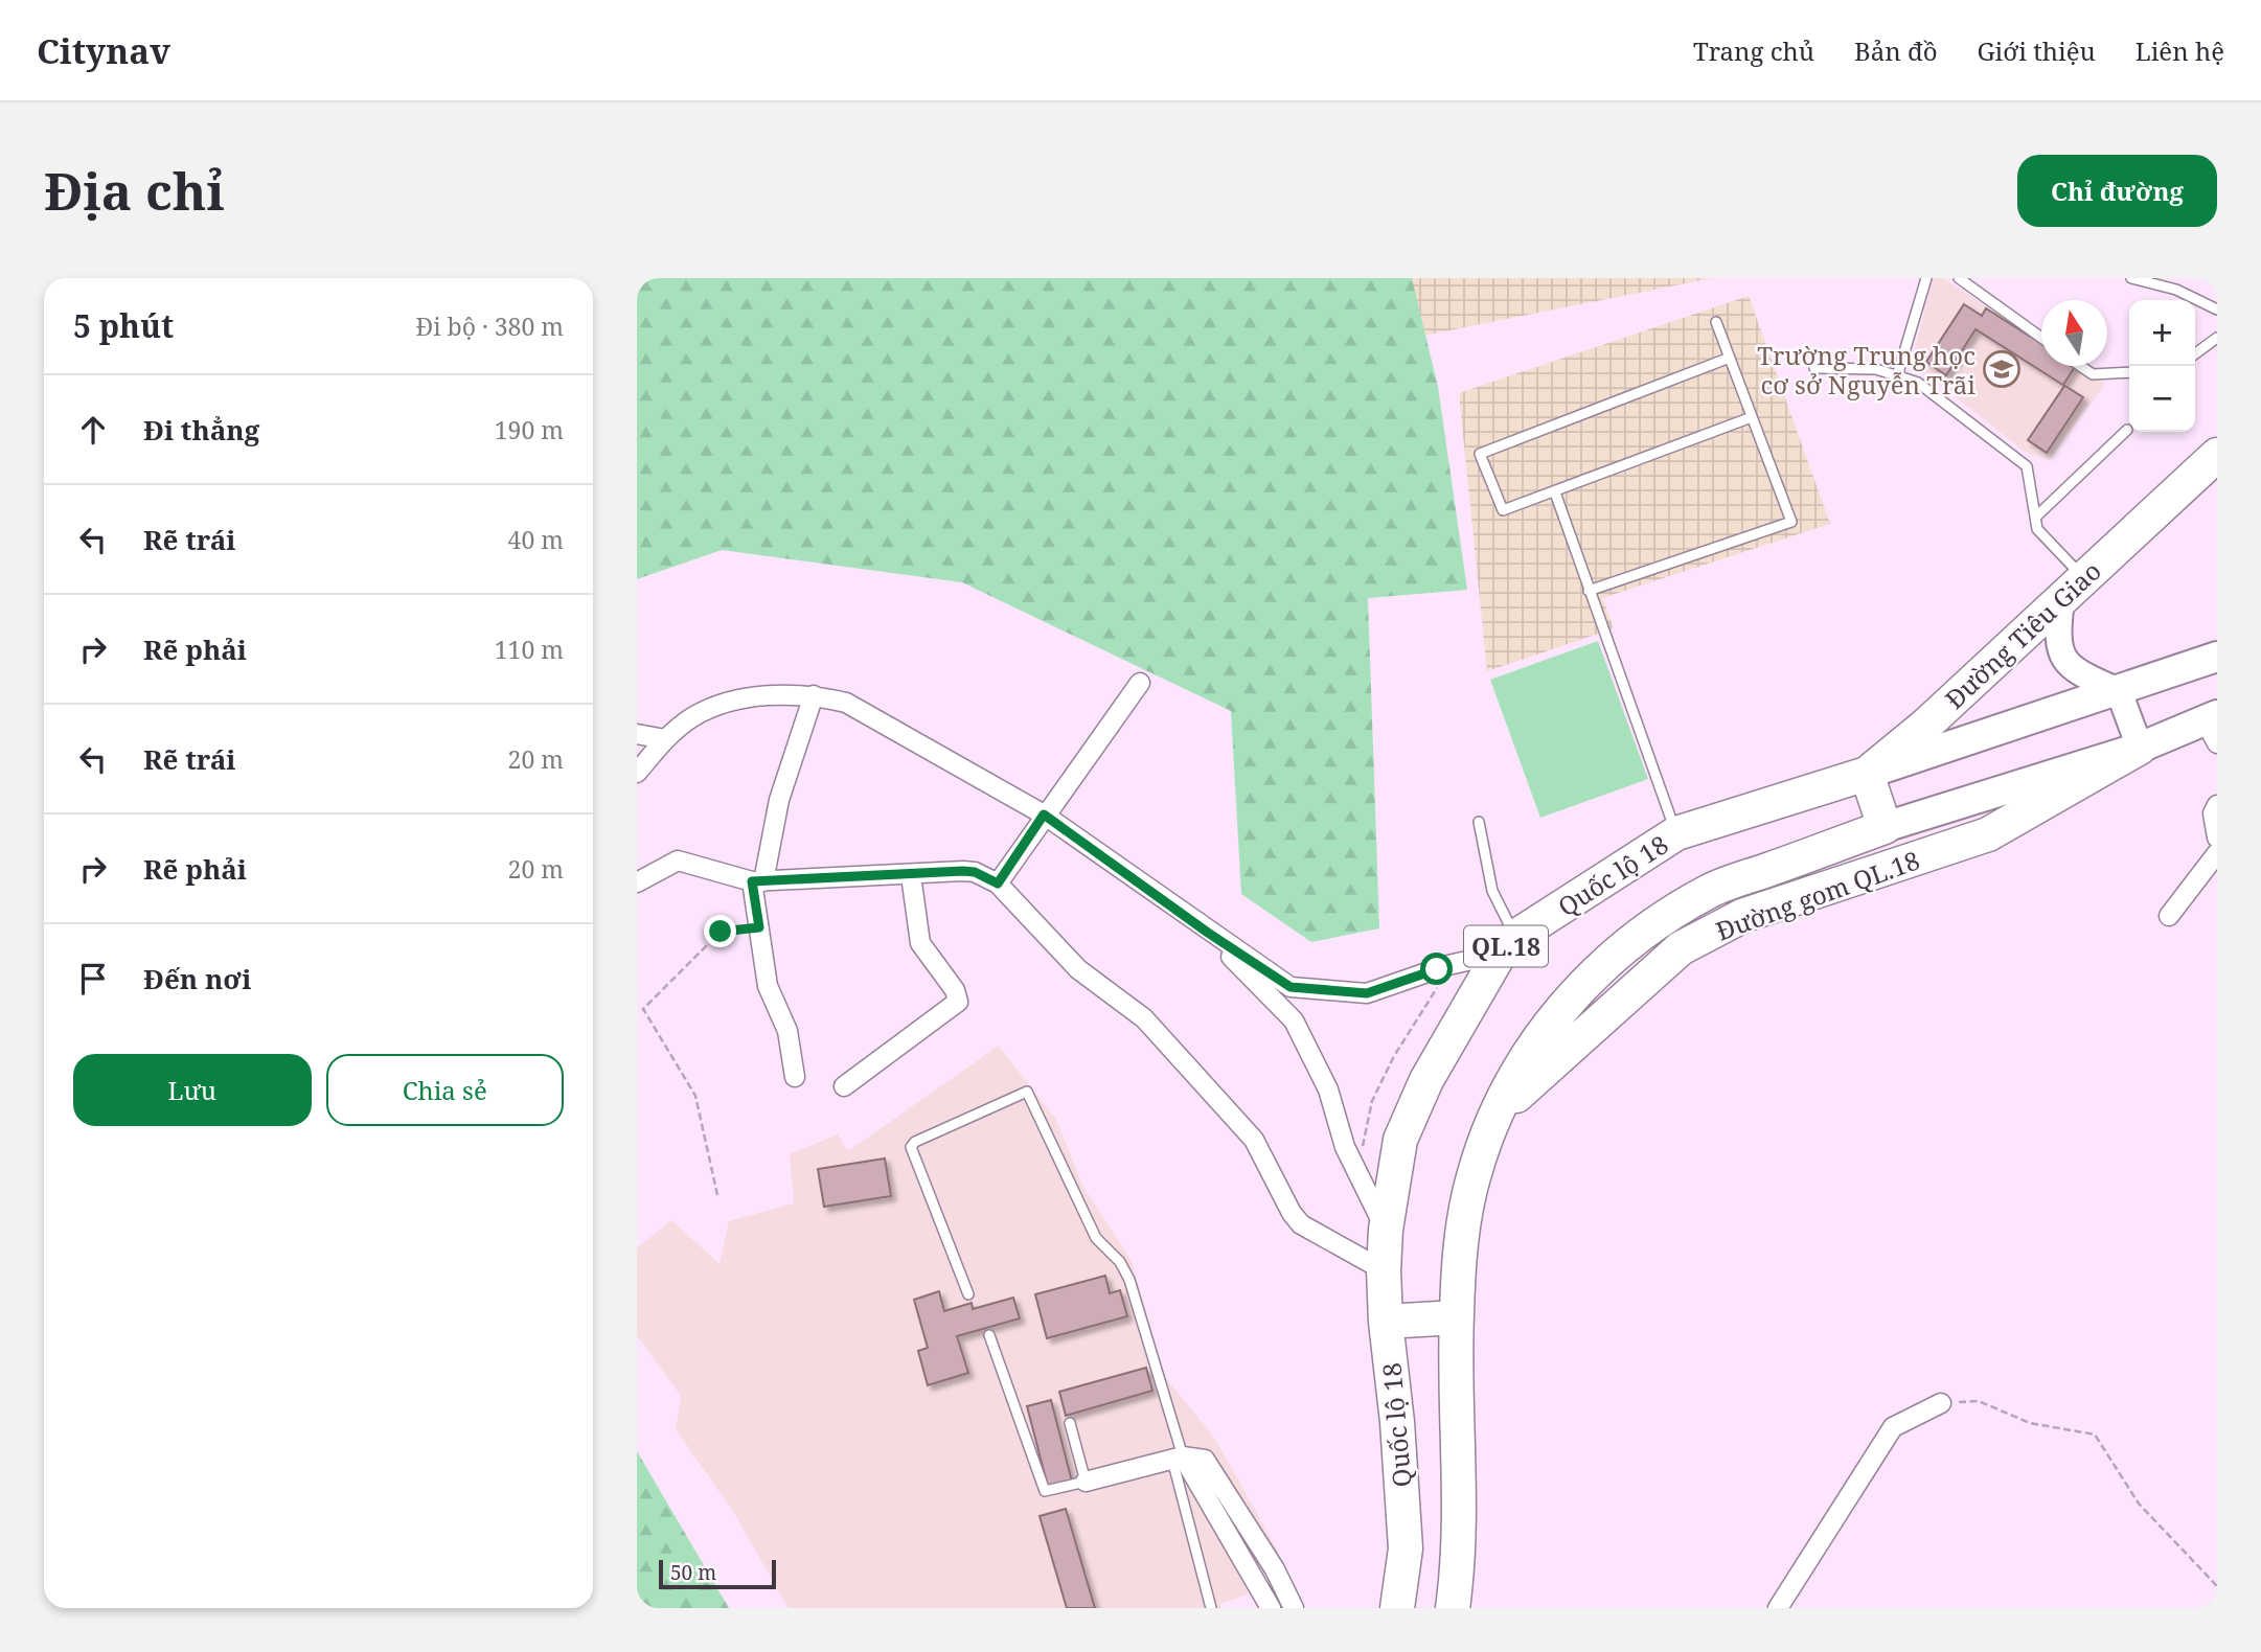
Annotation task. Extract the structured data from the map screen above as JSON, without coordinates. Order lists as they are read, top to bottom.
{
  "streets": {
    "highway": [
      "Đường Tiêu Giao",
      "Quốc lộ 18",
      "Đường gom QL.18",
      "QL.18"
    ]
  },
  "crossings": [
    ["Đường Tiêu Giao", "Quốc lộ 18"]
  ],
  "places": {
    "school or university": ["Trường Trung học cơ sở Nguyễn Trãi"]
  },
  "scale_bar": "50 m",
  "north": "top",
  "page": {
    "header": "Citynav",
    "nav": [
      "Trang chủ",
      "Bản đồ",
      "Giới thiệu",
      "Liên hệ"
    ],
    "buttons": [
      "Chỉ đường",
      ["Lưu", "Chia sẻ"]
    ],
    "title": "Địa chỉ",
    "heading": ["5 phút", "Đi bộ · 380 m"],
    "map_buttons": ["+", "−"],
    "list": [
      ["Đi thẳng", "190 m"],
      ["Rẽ trái", "40 m"],
      ["Rẽ phải", "110 m"],
      ["Rẽ trái", "20 m"],
      ["Rẽ phải", "20 m"],
      "Đến nơi"
    ],
    "scale": "50 m"
  }
}
